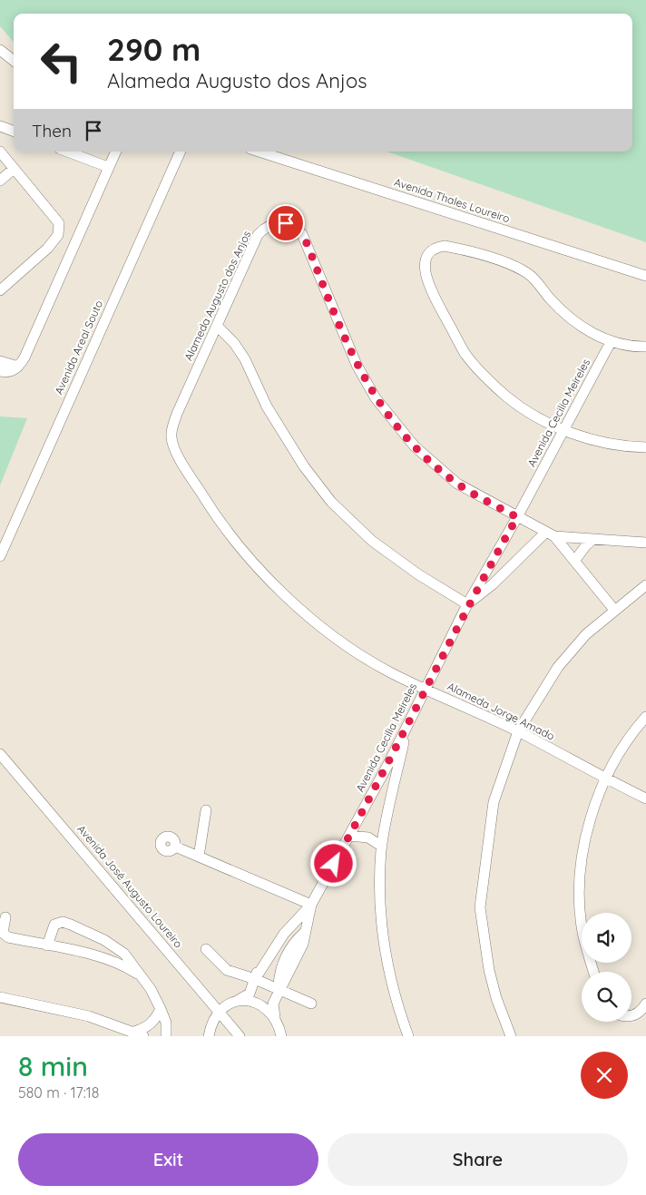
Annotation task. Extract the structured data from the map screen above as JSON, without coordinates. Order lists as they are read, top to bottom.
{
  "streets": {
    "street": [
      "Avenida Thales Loureiro",
      "Alameda Augusto dos Anjos",
      "Avenida Areal Souto",
      "Avenida Cecilia Meireles",
      "Alameda Jorge Amado",
      "Avenida José Augusto Loureiro"
    ]
  },
  "crossings": [
    ["Alameda Augusto dos Anjos", "Avenida Cecilia Meireles"],
    ["Alameda Augusto dos Anjos", "Alameda Jorge Amado"],
    ["Avenida Cecilia Meireles", "Alameda Jorge Amado"]
  ],
  "page": {
    "turn": ["290 m", "Alameda Augusto dos Anjos"],
    "then": "Then",
    "heading": ["8 min", "580 m · 17:18"],
    "buttons": ["Exit", "Share"]
  }
}
